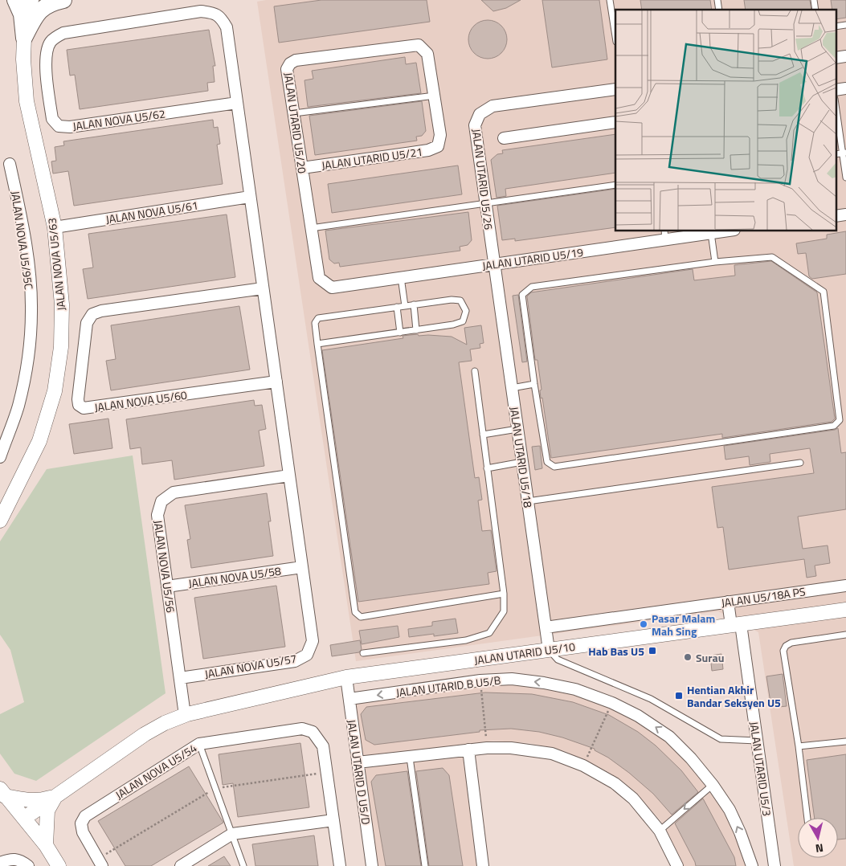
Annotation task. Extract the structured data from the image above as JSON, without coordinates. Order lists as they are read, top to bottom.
{
  "streets": {
    "street": [
      "JALAN NOVA U5/62",
      "JALAN UTARID U5/20",
      "JALAN UTARID U5/21",
      "JALAN UTARID U5/26",
      "JALAN NOVA U5/61",
      "JALAN NOVA U5/95C",
      "JALAN UTARID U5/19",
      "JALAN NOVA U5/63",
      "JALAN NOVA U5/60",
      "JALAN UTARID U5/18",
      "JALAN NOVA U5/56",
      "JALAN NOVA U5/58",
      "JALAN U5/18A PS",
      "JALAN UTARID U5/10",
      "JALAN NOVA U5/57",
      "JALAN UTARID B U5/B",
      "JALAN UTARID U5/3",
      "JALAN NOVA U5/54",
      "JALAN UTARID D U5/D"
    ]
  },
  "crossings": [
    ["JALAN UTARID U5/20", "JALAN UTARID U5/21"],
    ["JALAN UTARID U5/20", "JALAN UTARID U5/19"],
    ["JALAN UTARID U5/26", "JALAN UTARID U5/19"],
    ["JALAN UTARID U5/26", "JALAN UTARID U5/18"],
    ["JALAN NOVA U5/61", "JALAN NOVA U5/63"],
    ["JALAN UTARID U5/19", "JALAN UTARID U5/18"],
    ["JALAN UTARID U5/18", "JALAN U5/18A PS"],
    ["JALAN UTARID U5/18", "JALAN UTARID U5/10"],
    ["JALAN NOVA U5/56", "JALAN NOVA U5/58"],
    ["JALAN NOVA U5/56", "JALAN UTARID U5/10"],
    ["JALAN NOVA U5/56", "JALAN NOVA U5/57"],
    ["JALAN NOVA U5/58", "JALAN NOVA U5/57"],
    ["JALAN U5/18A PS", "JALAN UTARID U5/3"],
    ["JALAN UTARID U5/10", "JALAN UTARID U5/3"],
    ["JALAN UTARID U5/10", "JALAN UTARID D U5/D"],
    ["JALAN UTARID B U5/B", "JALAN UTARID D U5/D"]
  ],
  "places": {
    "other": ["Pasar Malam Mah Sing", "Surau"],
    "transit": ["Hab Bas U5", "Hentian Akhir Bandar Seksyen U5"]
  },
  "north": "bottom"
}
